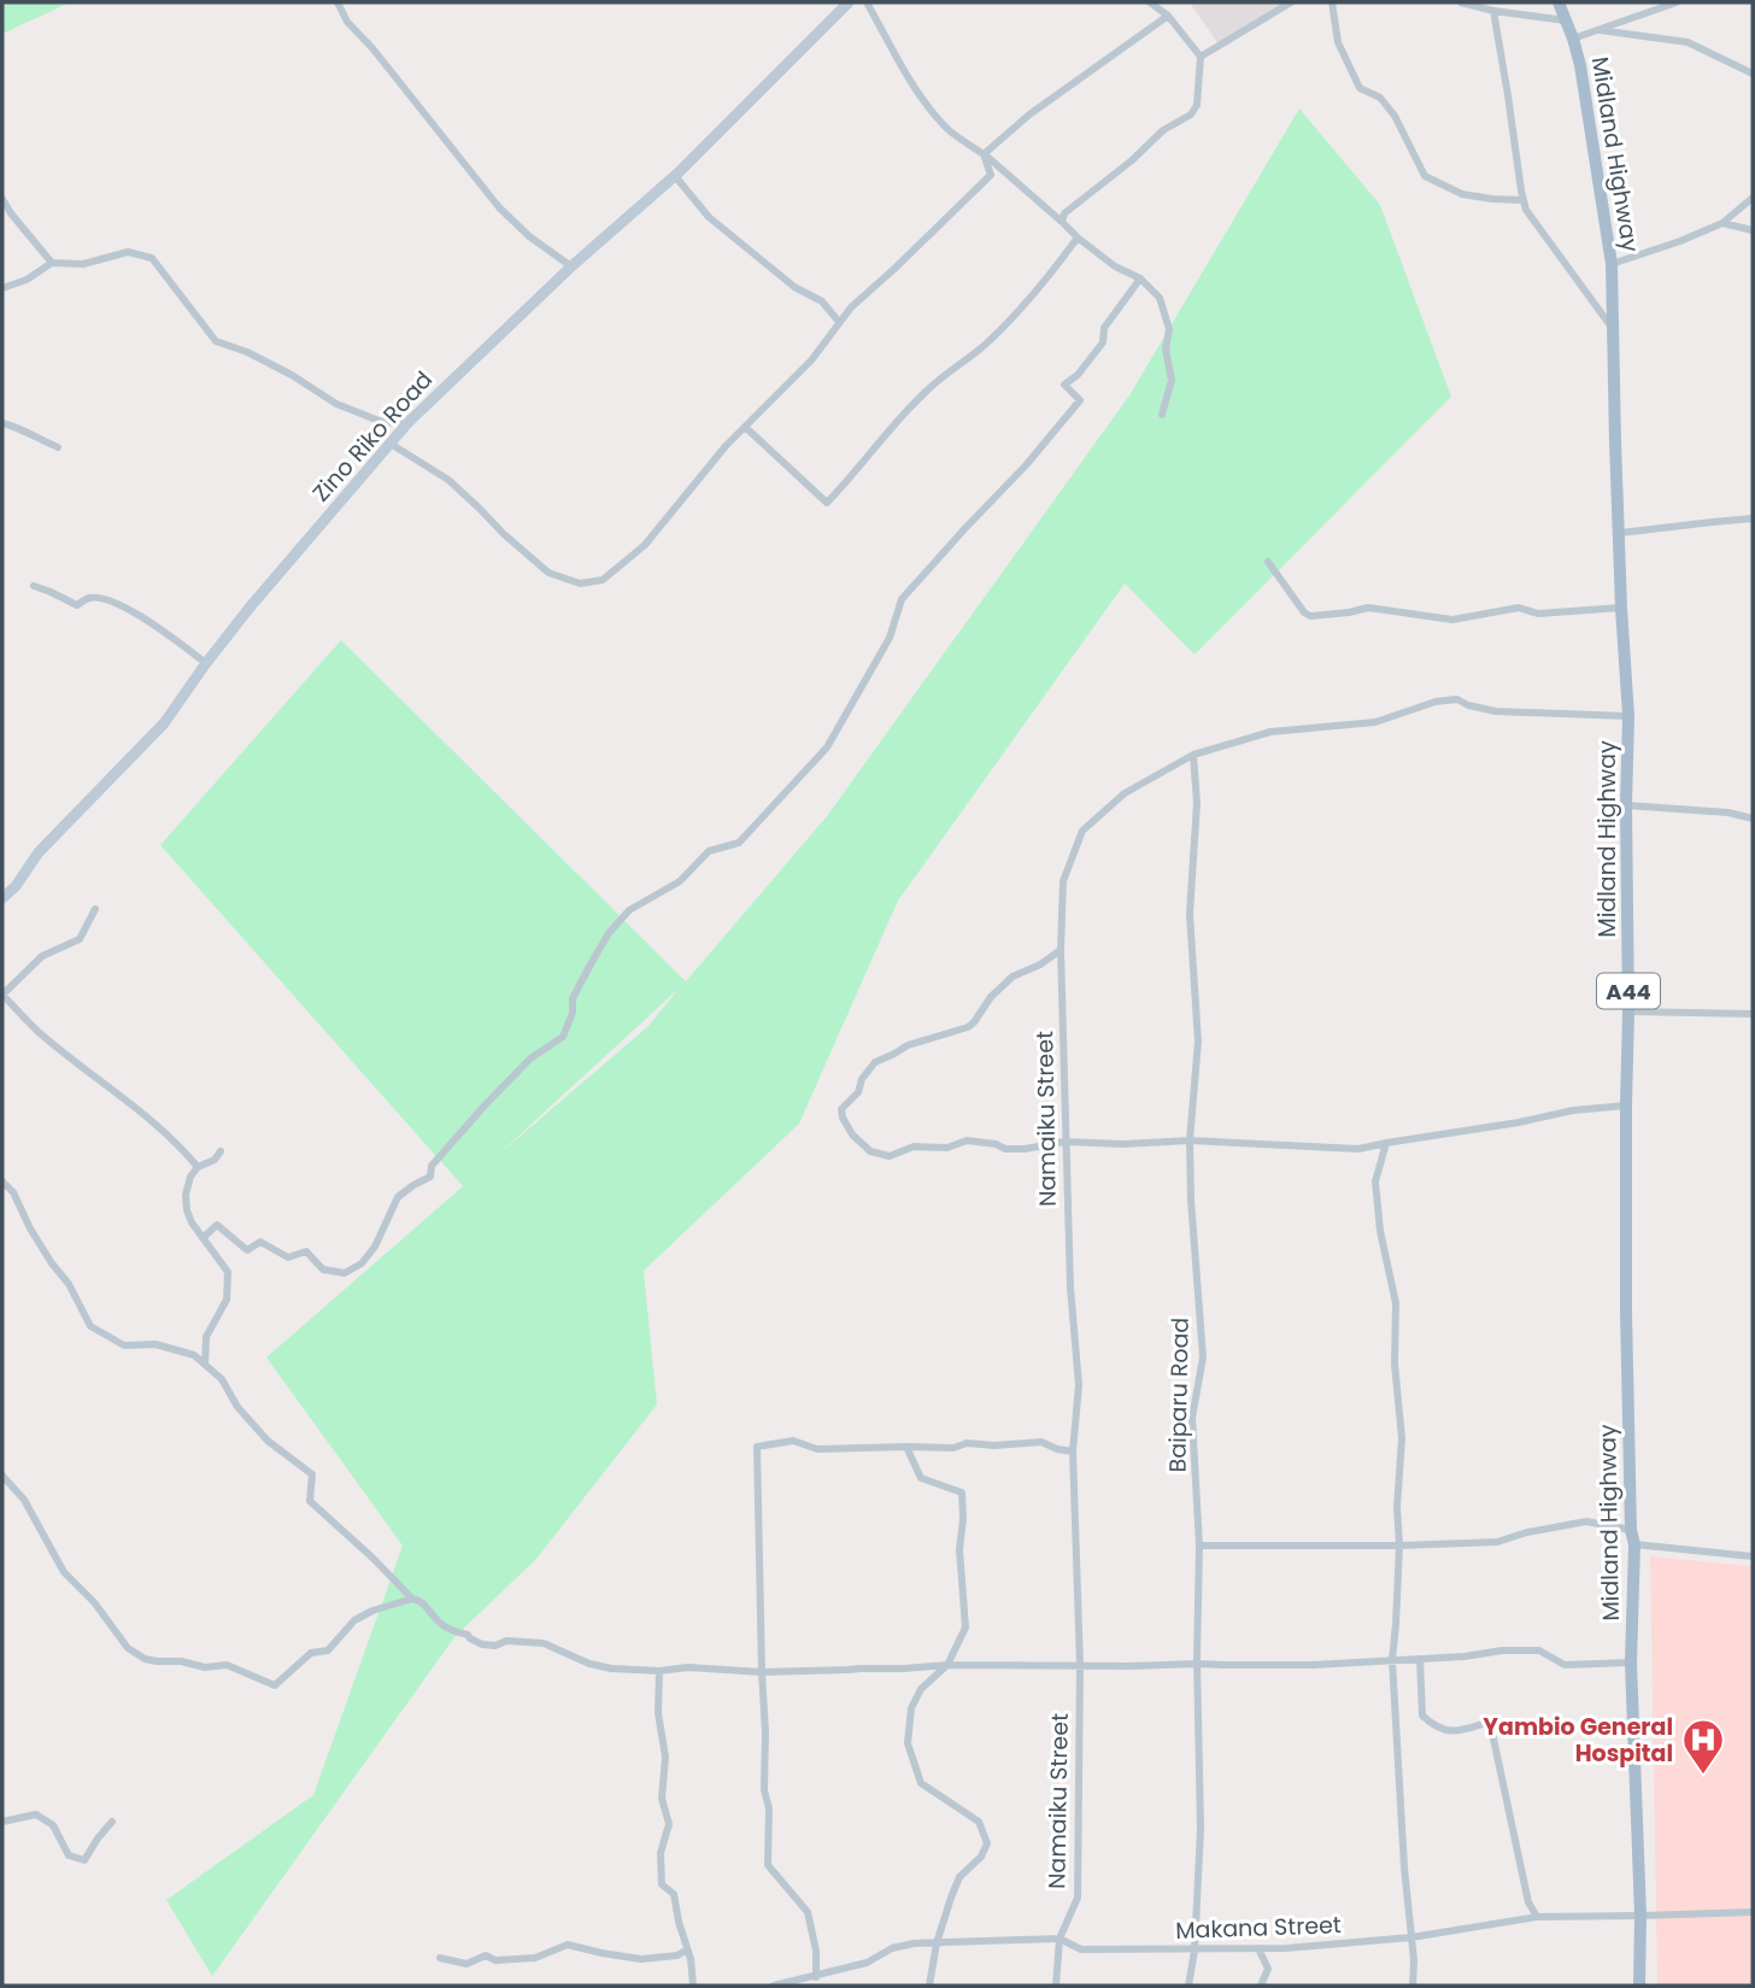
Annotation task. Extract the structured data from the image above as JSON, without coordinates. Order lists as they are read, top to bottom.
{
  "streets": {
    "main road": ["Midland Highway", "A44"],
    "street": [
      "Zino Riko Road",
      "Namaiku Street",
      "Baiparu Road",
      "Makana Street"
    ]
  },
  "crossings": [
    ["Midland Highway", "Namaiku Street"],
    ["Midland Highway", "Makana Street"],
    ["Namaiku Street", "Baiparu Road"],
    ["Namaiku Street", "Makana Street"],
    ["Baiparu Road", "Makana Street"]
  ],
  "places": {
    "hospital": ["Yambio General Hospital"]
  }
}
